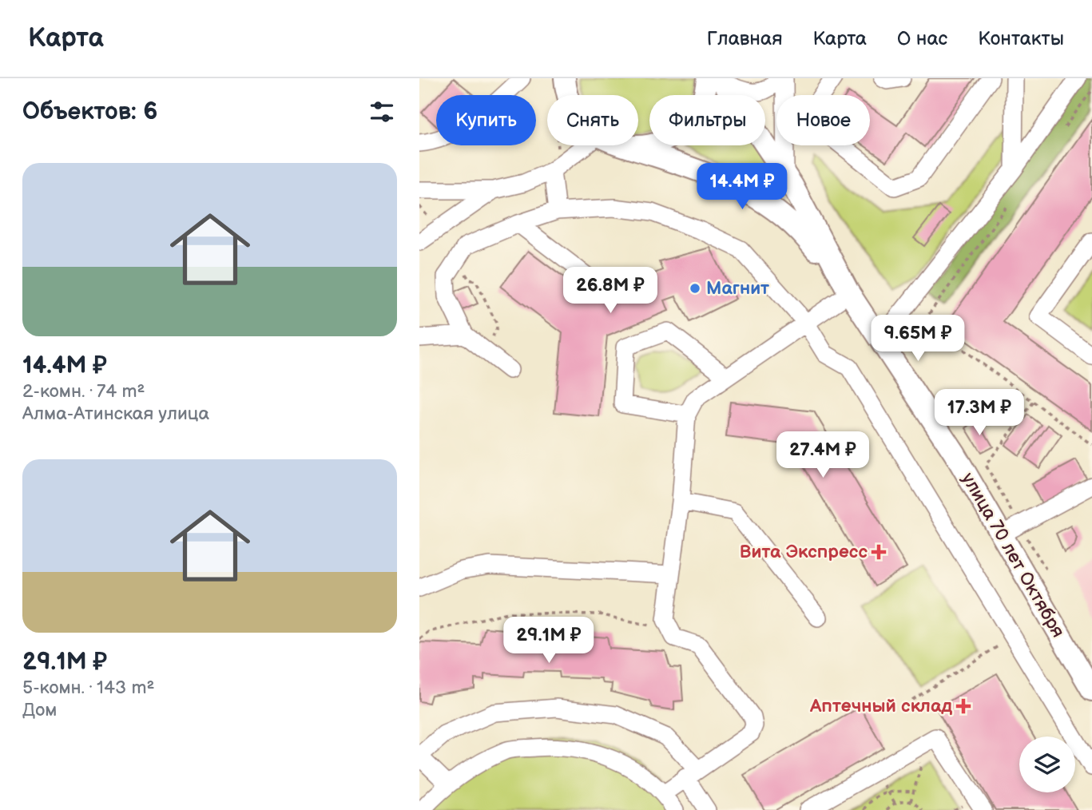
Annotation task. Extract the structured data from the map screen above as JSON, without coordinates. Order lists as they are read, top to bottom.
{
  "streets": {
    "main road": ["улица 70 лет Октября"]
  },
  "places": {
    "other": ["Магнит"],
    "health": ["Вита Экспресс", "Аптечный склад"]
  },
  "page": {
    "header": "Карта",
    "nav": [
      "Главная",
      "Карта",
      "О нас",
      "Контакты"
    ],
    "heading": "Объектов: 6",
    "chip": [
      "Купить",
      "Снять",
      "Фильтры",
      "Новое"
    ],
    "list": [
      {
        "name": "14.4M ₽",
        "note": "2-комн. · 74 m² · Алма-Атинская улица"
      },
      {
        "name": "29.1M ₽",
        "note": "5-комн. · 143 m² · Дом"
      }
    ],
    "price": [
      "14.4M ₽",
      "26.8M ₽",
      "9.65M ₽",
      "17.3M ₽",
      "27.4M ₽",
      "29.1M ₽"
    ]
  }
}
